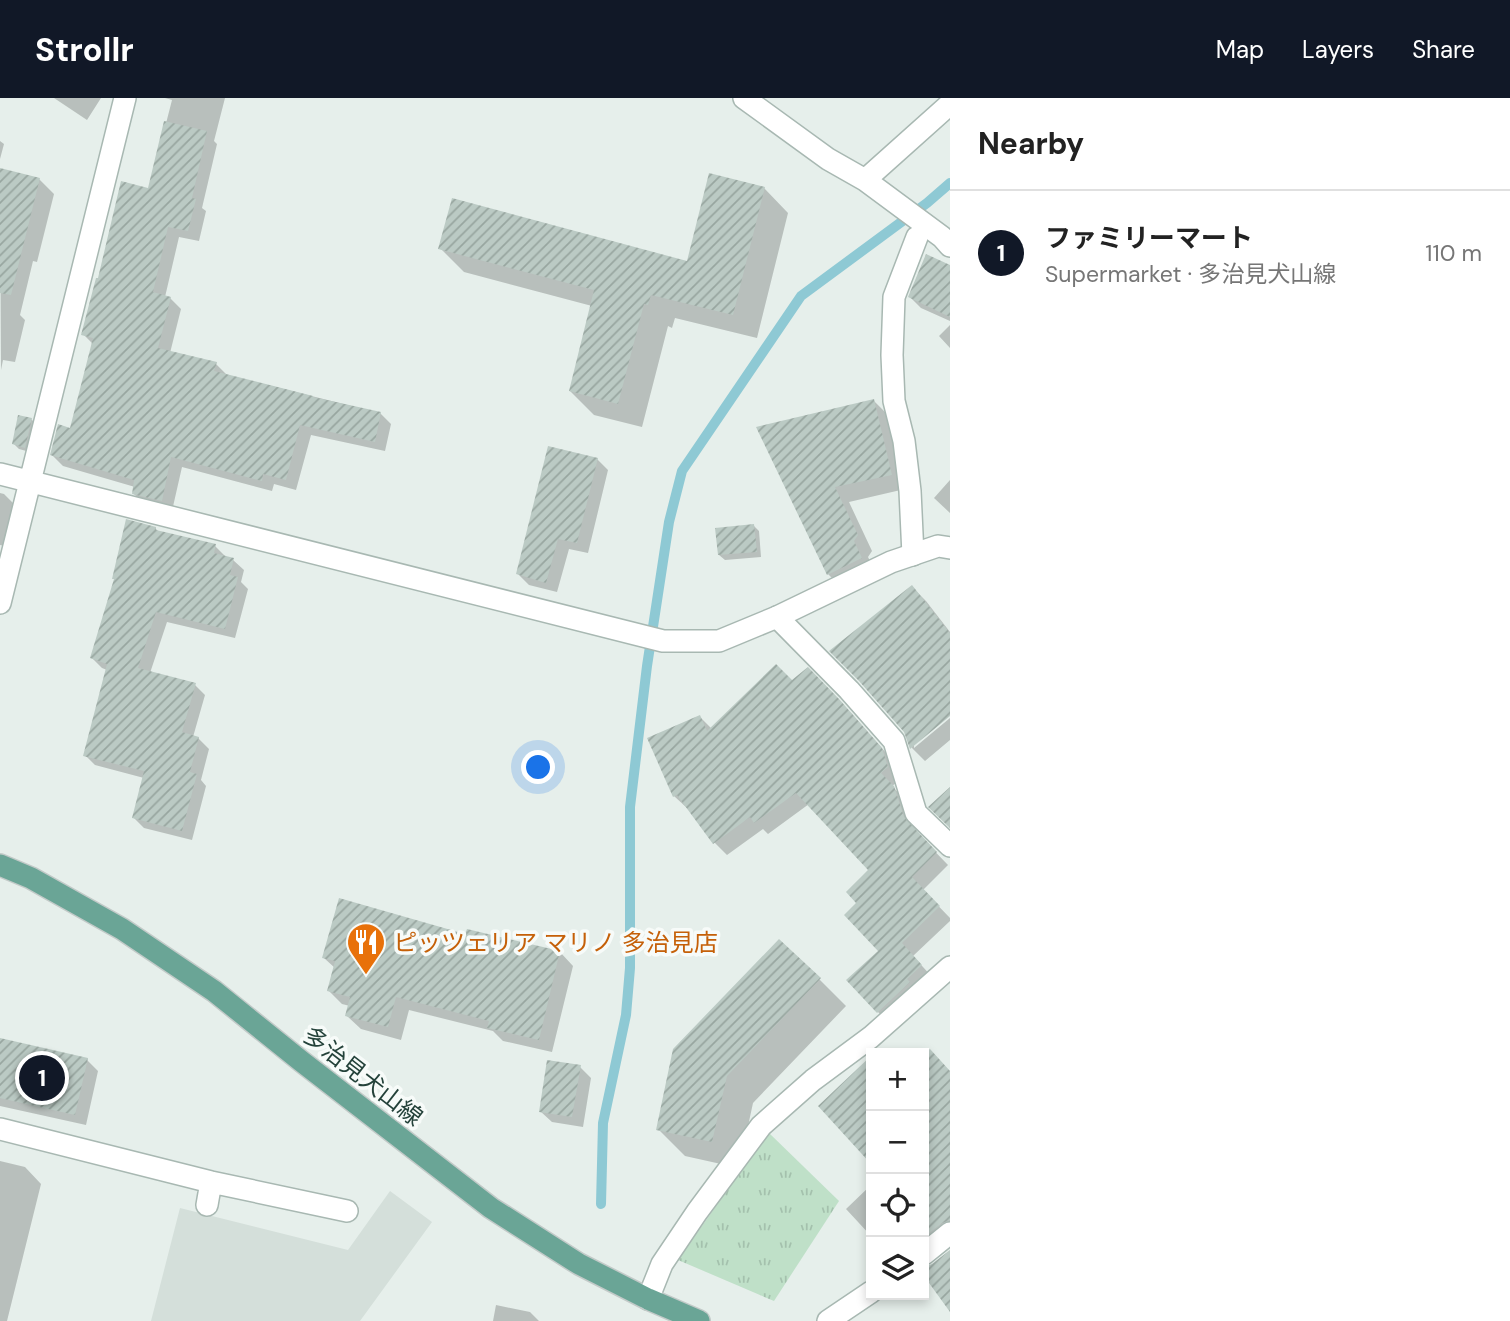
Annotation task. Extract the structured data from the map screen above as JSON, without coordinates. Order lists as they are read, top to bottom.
{
  "streets": {
    "main road": ["多治見犬山線"]
  },
  "places": {
    "restaurant": ["ピッツェリア マリノ 多治見店"]
  },
  "page": {
    "header": "Strollr",
    "nav": ["Map", "Layers", "Share"],
    "heading": "Nearby",
    "list": [
      {
        "mark": "1",
        "name": "ファミリーマート",
        "note": "Supermarket · 多治見犬山線",
        "value": "110 m"
      }
    ],
    "map_buttons": ["+", "−"],
    "pins": "1"
  }
}
